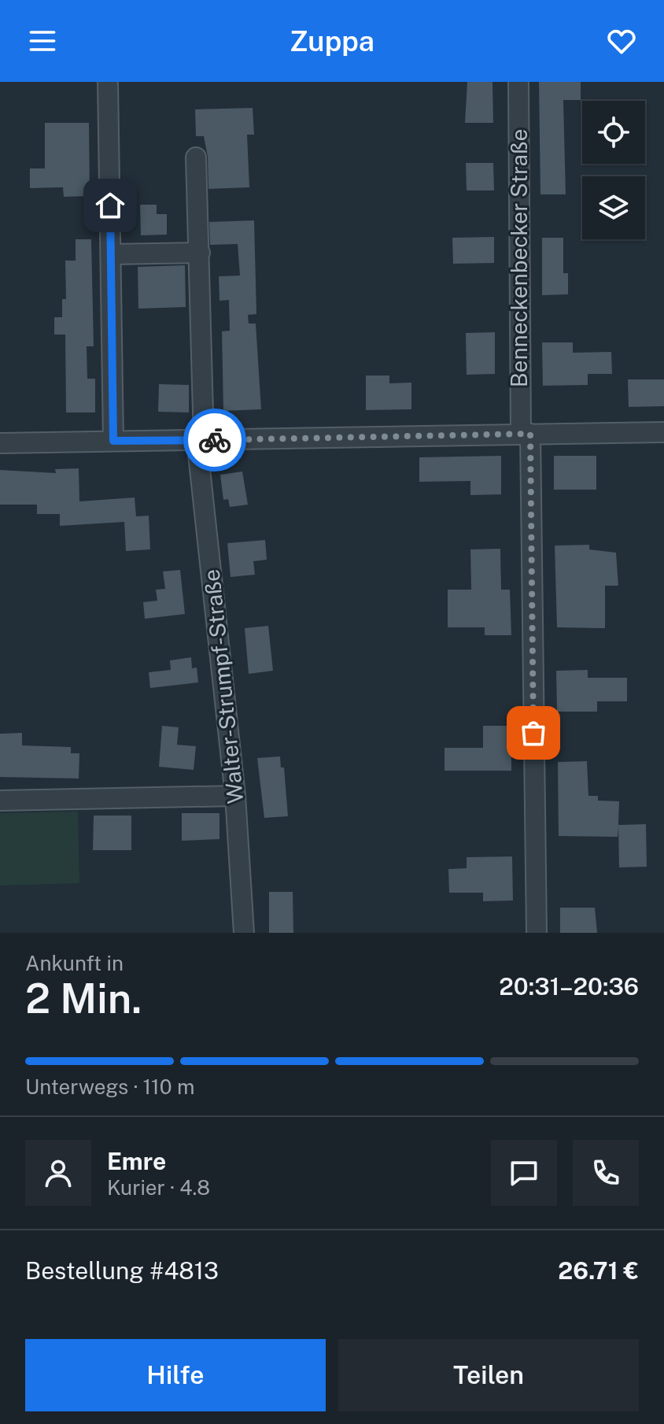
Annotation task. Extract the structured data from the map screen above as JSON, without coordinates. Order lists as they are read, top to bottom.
{
  "streets": {
    "street": ["Benneckenbecker Straße", "Walter-Strumpf-Straße"]
  },
  "page": {
    "header": "Zuppa",
    "heading": ["2 Min.", "Ankunft in", "20:31–20:36"],
    "panel": [
      "Emre",
      "Kurier · 4.8",
      "Bestellung #4813",
      "26.71 €"
    ],
    "bar": "Unterwegs · 110 m",
    "buttons": ["Hilfe", "Teilen"]
  }
}
